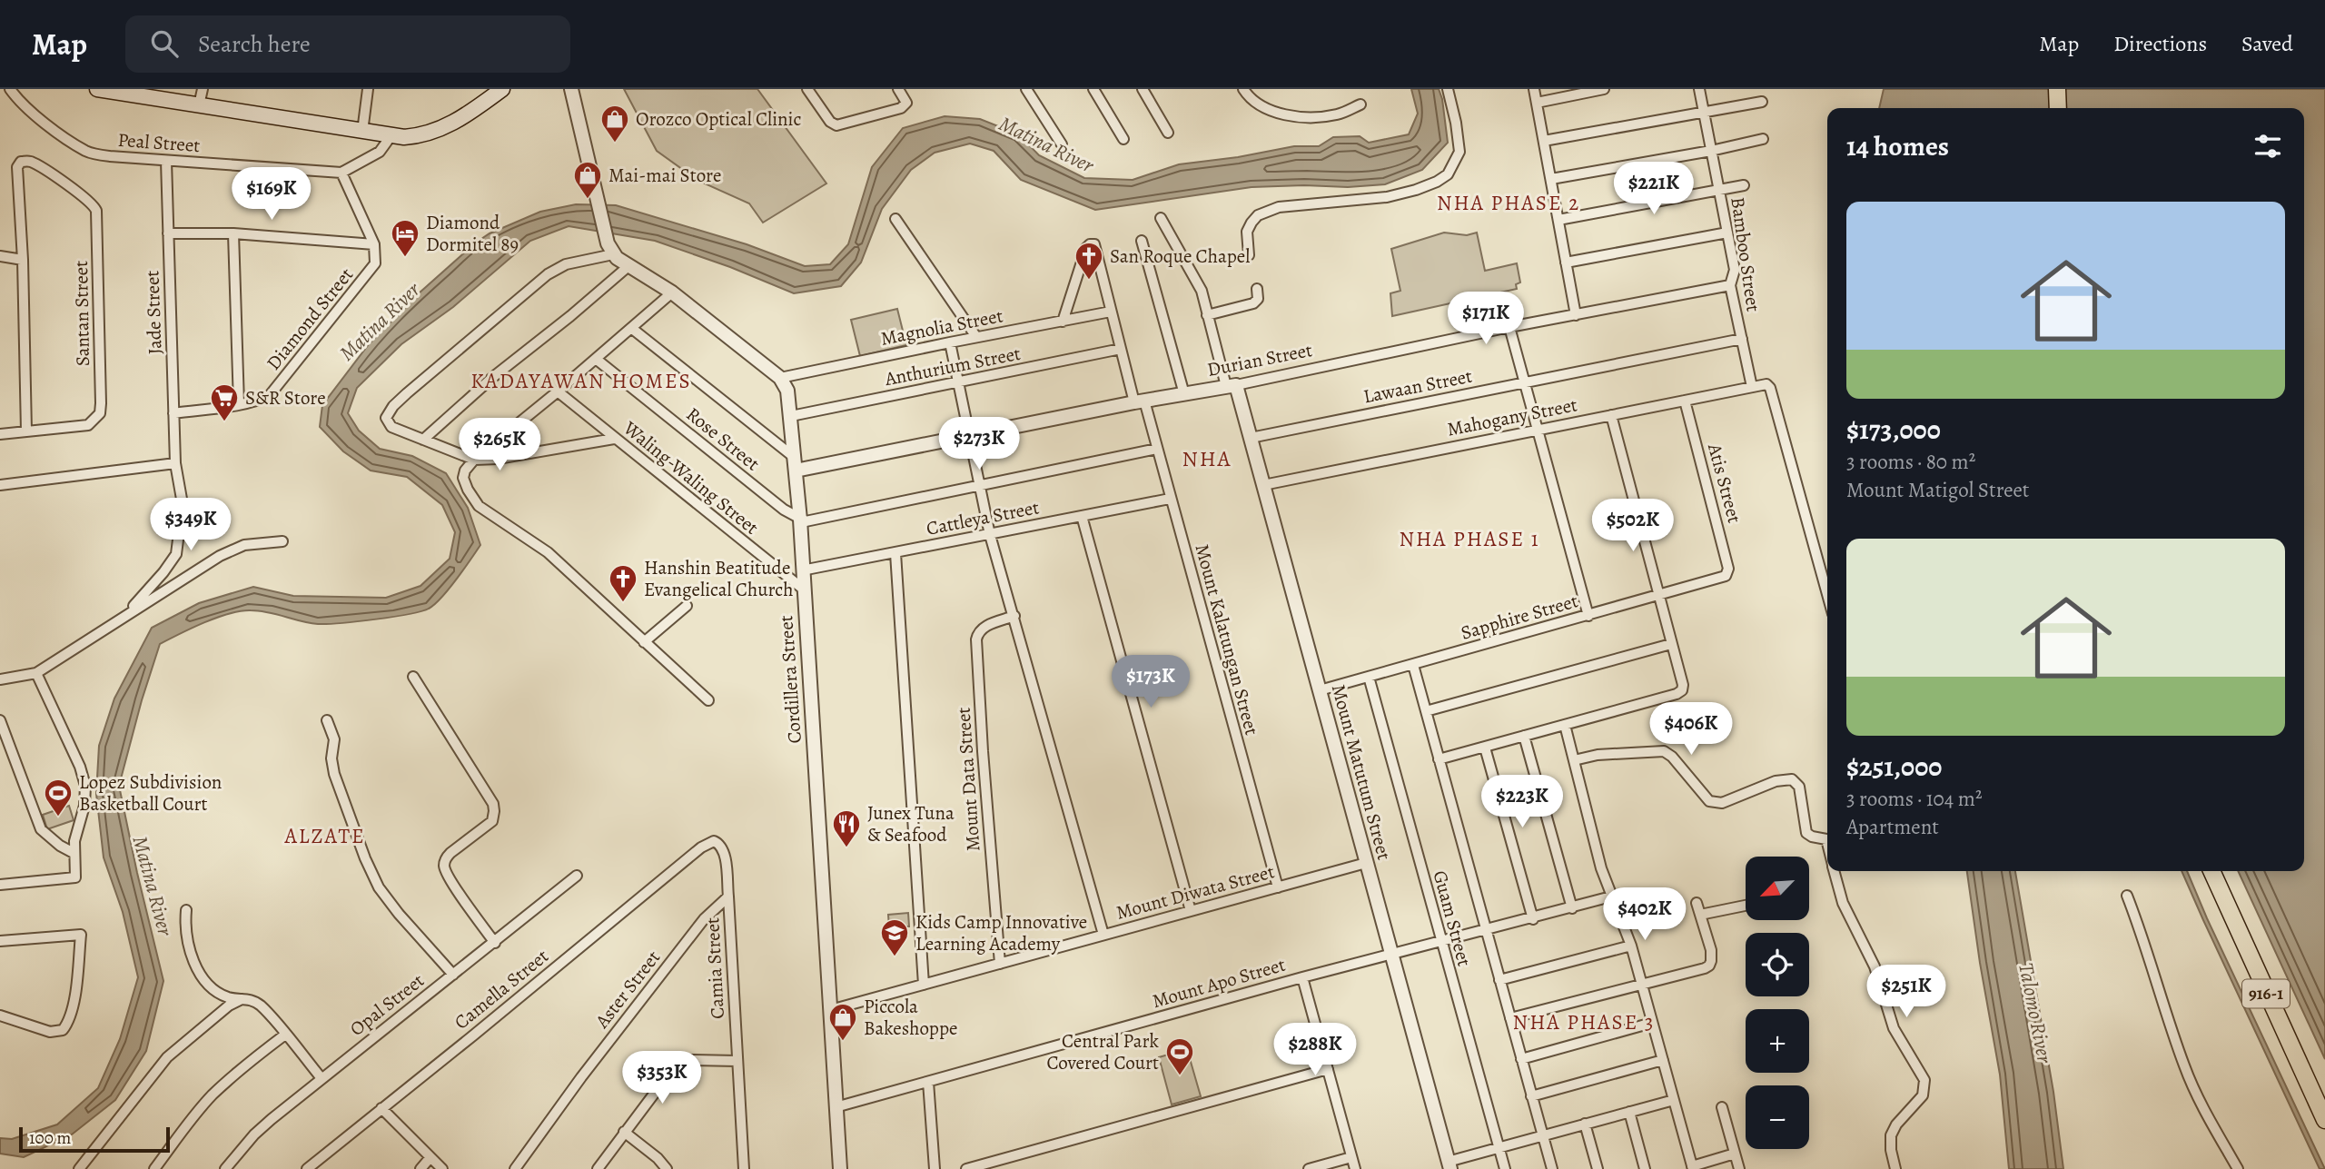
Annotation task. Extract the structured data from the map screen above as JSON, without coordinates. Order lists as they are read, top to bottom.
{
  "streets": {
    "main road": ["916-1"],
    "street": [
      "Peal Street",
      "Bamboo Street",
      "Jade Street",
      "Santan Street",
      "Diamond Street",
      "Magnolia Street",
      "Durian Street",
      "Anthurium Street",
      "Lawaan Street",
      "Mahogany Street",
      "Rose Street",
      "Waling-Waling Street",
      "Atis Street",
      "Cattleya Street",
      "Sapphire Street",
      "Mount Kalatungan Street",
      "Cordillera Street",
      "Mount Matutum Street",
      "Mount Data Street",
      "Mount Diwata Street",
      "Guam Street",
      "Camia Street",
      "Mount Apo Street",
      "Camella Street",
      "Aster Street",
      "Opal Street"
    ]
  },
  "crossings": [
    ["Peal Street", "Jade Street"],
    ["Bamboo Street", "Durian Street"],
    ["Bamboo Street", "Lawaan Street"],
    ["Bamboo Street", "Mahogany Street"],
    ["Jade Street", "Diamond Street"],
    ["Magnolia Street", "Mount Kalatungan Street"],
    ["Magnolia Street", "Cordillera Street"],
    ["Durian Street", "Mount Kalatungan Street"],
    ["Durian Street", "Cordillera Street"],
    ["Durian Street", "Mount Matutum Street"],
    ["Anthurium Street", "Mount Kalatungan Street"],
    ["Anthurium Street", "Cordillera Street"],
    ["Lawaan Street", "Mount Matutum Street"],
    ["Mahogany Street", "Atis Street"],
    ["Mahogany Street", "Mount Matutum Street"],
    ["Rose Street", "Cordillera Street"],
    ["Waling-Waling Street", "Cordillera Street"],
    ["Atis Street", "Sapphire Street"],
    ["Cattleya Street", "Mount Kalatungan Street"],
    ["Cattleya Street", "Cordillera Street"],
    ["Sapphire Street", "Mount Matutum Street"],
    ["Sapphire Street", "Guam Street"],
    ["Mount Kalatungan Street", "Mount Diwata Street"],
    ["Cordillera Street", "Mount Diwata Street"],
    ["Cordillera Street", "Mount Apo Street"],
    ["Mount Matutum Street", "Mount Diwata Street"],
    ["Mount Matutum Street", "Mount Apo Street"],
    ["Mount Data Street", "Mount Diwata Street"],
    ["Guam Street", "Mount Apo Street"],
    ["Camia Street", "Camella Street"],
    ["Camia Street", "Aster Street"]
  ],
  "districts": [
    "NHA PHASE 2",
    "KADAYAWAN HOMES",
    "NHA",
    "NHA PHASE 1",
    "ALZATE",
    "NHA PHASE 3"
  ],
  "water": ["Matina River", "Talomo River"],
  "places": {
    "shop": ["Orozco Optical Clinic", "Mai-mai Store", "Piccola Bakeshoppe"],
    "hotel": ["Diamond Dormitel 89"],
    "church": ["San Roque Chapel", "Hanshin Beatitude Evangelical Church"],
    "supermarket": ["S&R Store"],
    "sports": ["Lopez Subdivision Basketball Court", "Central Park Covered Court"],
    "restaurant": ["Junex Tuna & Seafood"],
    "school or university": ["Kids Camp Innovative Learning Academy"]
  },
  "scale_bar": "100 m",
  "north": "bottom left",
  "page": {
    "header": "Map",
    "search": "Search here",
    "nav": ["Map", "Directions", "Saved"],
    "heading": "14 homes",
    "price": [
      "$221K",
      "$169K",
      "$171K",
      "$273K",
      "$265K",
      "$349K",
      "$502K",
      "$173K",
      "$406K",
      "$223K",
      "$402K",
      "$251K",
      "$288K",
      "$353K"
    ],
    "list": [
      {
        "name": "$173,000",
        "note": "3 rooms · 80 m² · Mount Matigol Street"
      },
      {
        "name": "$251,000",
        "note": "3 rooms · 104 m² · Apartment"
      }
    ],
    "map_buttons": ["+", "−"],
    "scale": "100 m"
  }
}
